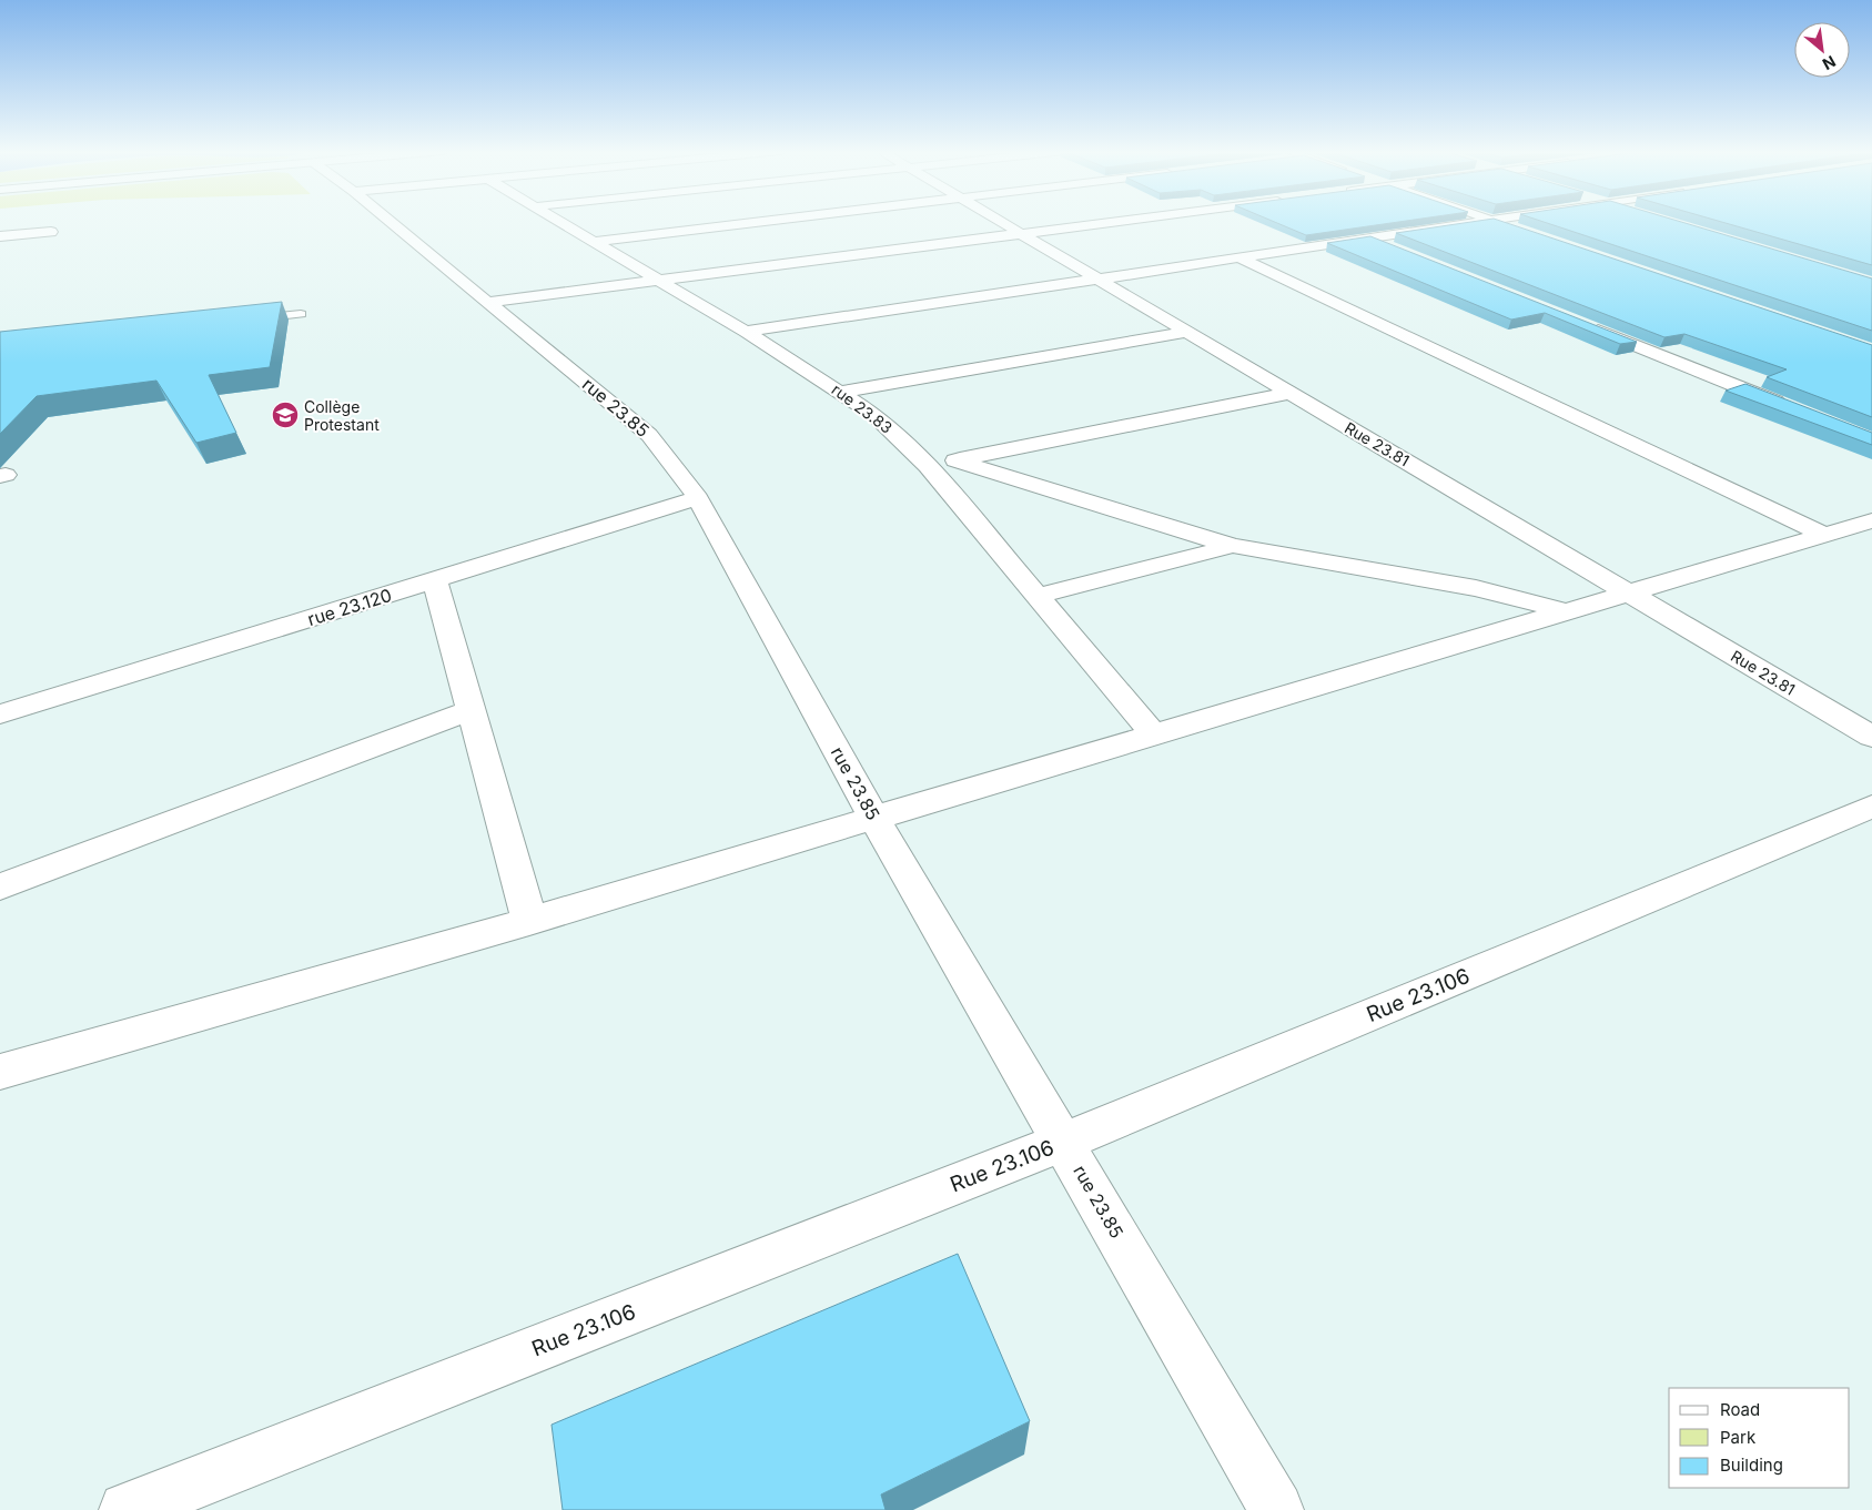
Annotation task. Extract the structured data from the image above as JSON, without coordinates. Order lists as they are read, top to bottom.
{
  "streets": {
    "street": [
      "rue 23.85",
      "rue 23.83",
      "Rue 23.81",
      "rue 23.120",
      "Rue 23.106"
    ]
  },
  "crossings": [
    ["rue 23.85", "rue 23.120"],
    ["rue 23.85", "Rue 23.106"]
  ],
  "places": {
    "school or university": ["Collège Protestant"]
  },
  "legend": ["Road", "Park", "Building"],
  "north": "bottom right"
}
